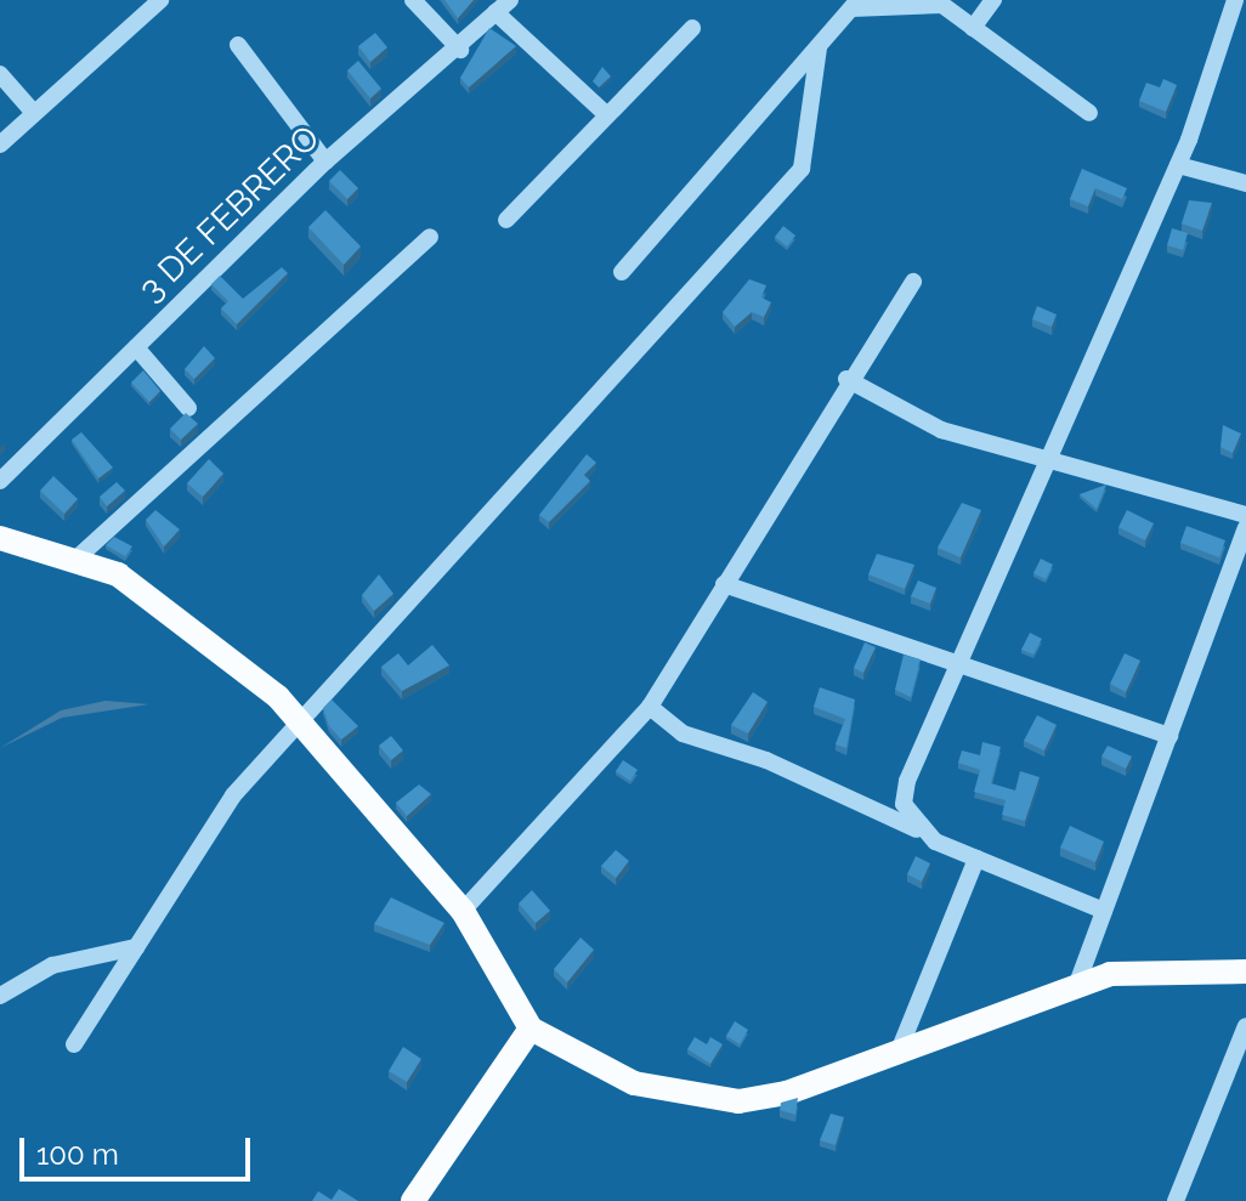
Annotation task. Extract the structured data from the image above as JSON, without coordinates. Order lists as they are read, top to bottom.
{
  "streets": {
    "street": ["3 DE FEBRERO"]
  },
  "scale_bar": "100 m"
}
